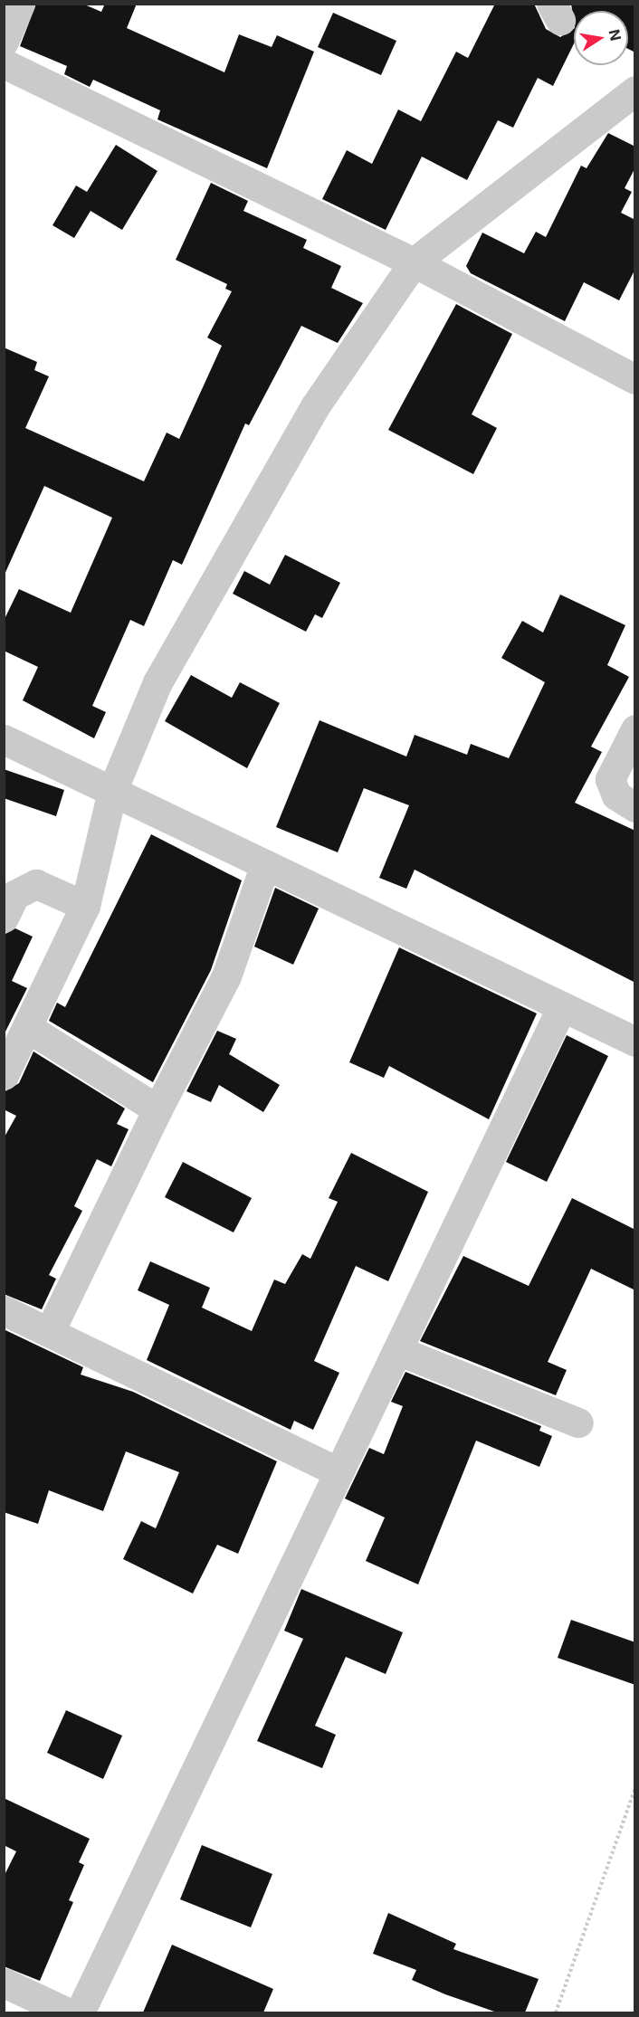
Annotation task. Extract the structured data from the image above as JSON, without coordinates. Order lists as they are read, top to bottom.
{
  "north": "right"
}
